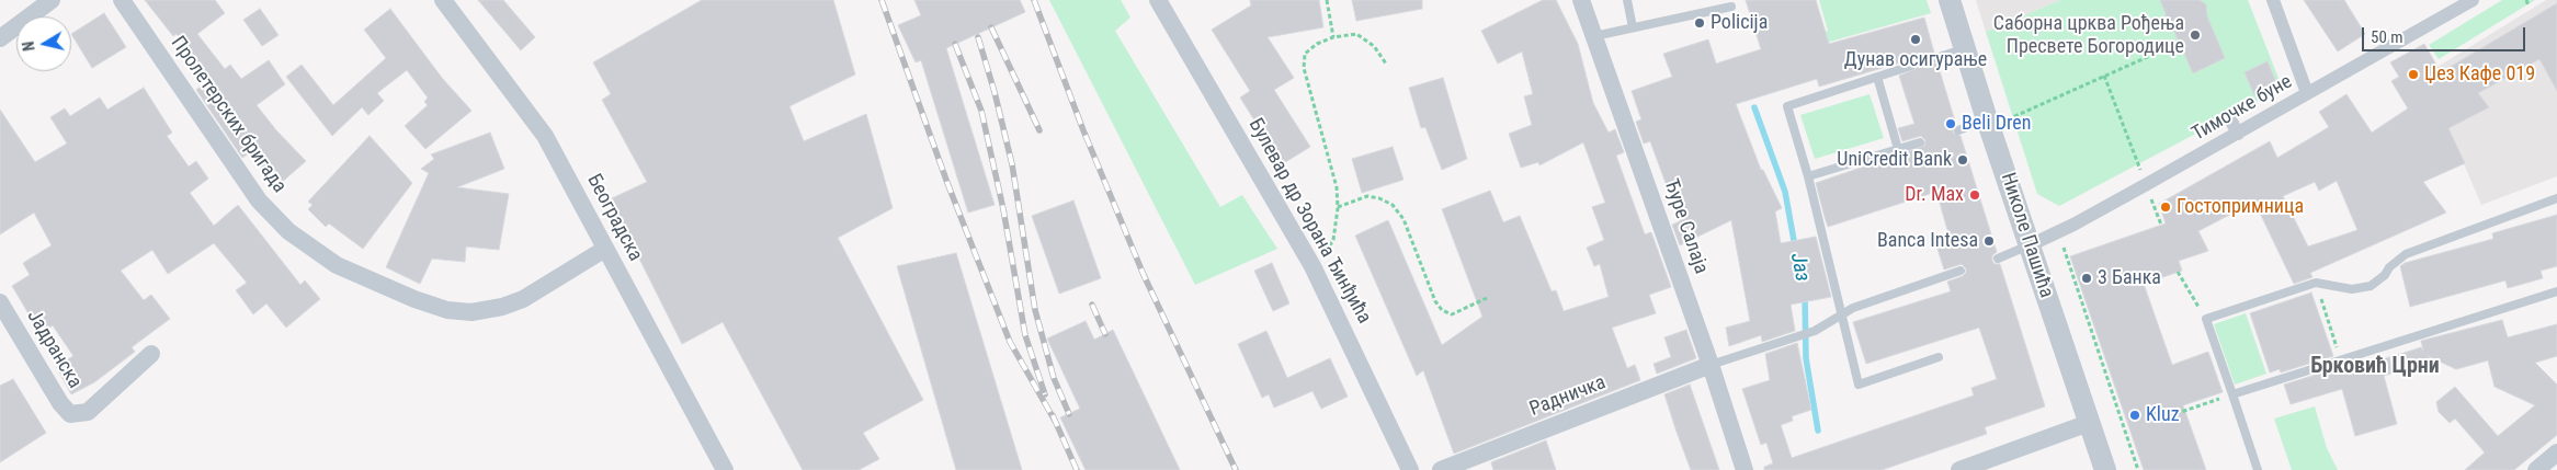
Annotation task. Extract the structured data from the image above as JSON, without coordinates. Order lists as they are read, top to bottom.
{
  "streets": {
    "street": [
      "Тимочке буне",
      "Пролетерских бригада",
      "Београдска",
      "Булевар др Зорана Ђинђића",
      "Ђуре Салаја",
      "Николе Пашића",
      "Јадранска",
      "Радничка"
    ]
  },
  "crossings": [
    ["Тимочке буне", "Николе Пашића"],
    ["Пролетерских бригада", "Београдска"],
    ["Ђуре Салаја", "Радничка"]
  ],
  "districts": ["Брковић Црни"],
  "water": ["Јаз"],
  "places": [
    "Policija",
    "Саборна црква Рођења Пресвете Богородице",
    "Дунав осигурање",
    "Џез Кафе 019",
    "Beli Dren",
    "UniCredit Bank",
    "Dr. Max",
    "Гостопримница",
    "Banca Intesa",
    "3 Банка",
    "Kluz"
  ],
  "scale_bar": "50 m",
  "north": "left"
}
